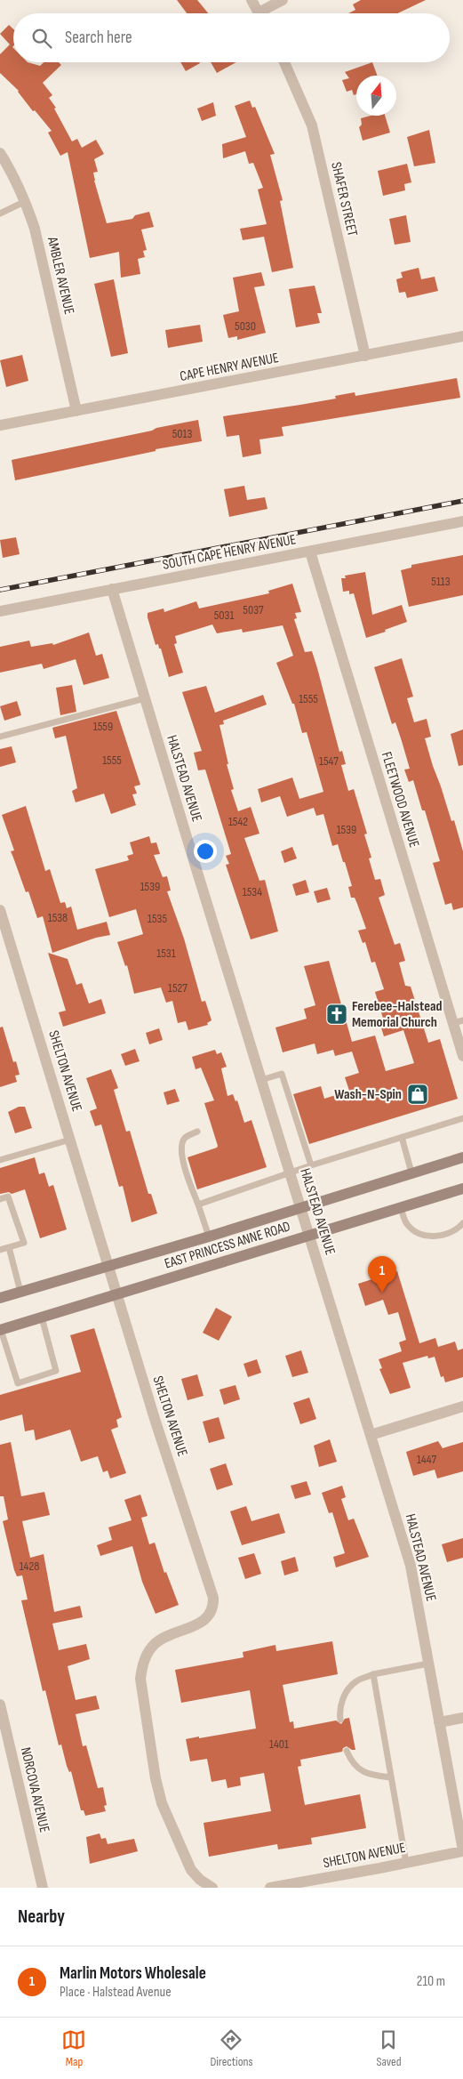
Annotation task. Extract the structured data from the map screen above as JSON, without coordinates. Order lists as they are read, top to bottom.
{
  "streets": {
    "main road": ["EAST PRINCESS ANNE ROAD"],
    "street": [
      "SHAFER STREET",
      "AMBLER AVENUE",
      "CAPE HENRY AVENUE",
      "SOUTH CAPE HENRY AVENUE",
      "HALSTEAD AVENUE",
      "FLEETWOOD AVENUE",
      "SHELTON AVENUE",
      "NORCOVA AVENUE"
    ]
  },
  "crossings": [
    ["SHAFER STREET", "CAPE HENRY AVENUE"],
    ["AMBLER AVENUE", "CAPE HENRY AVENUE"],
    ["SOUTH CAPE HENRY AVENUE", "HALSTEAD AVENUE"],
    ["SOUTH CAPE HENRY AVENUE", "FLEETWOOD AVENUE"],
    ["HALSTEAD AVENUE", "SHELTON AVENUE"],
    ["HALSTEAD AVENUE", "EAST PRINCESS ANNE ROAD"],
    ["SHELTON AVENUE", "EAST PRINCESS ANNE ROAD"]
  ],
  "places": {
    "church": ["Ferebee-Halstead Memorial Church"],
    "shop": ["Wash-N-Spin"]
  },
  "house_numbers": [
    "5030",
    "5013",
    "5113",
    "5037",
    "5031",
    "1555",
    "1559",
    "1555",
    "1547",
    "1542",
    "1539",
    "1539",
    "1534",
    "1538",
    "1535",
    "1531",
    "1527",
    "1447",
    "1428",
    "1401"
  ],
  "north": "top",
  "page": {
    "search": "Search here",
    "pins": "1",
    "heading": "Nearby",
    "list": [
      {
        "mark": "1",
        "name": "Marlin Motors Wholesale",
        "note": "Place · Halstead Avenue",
        "value": "210 m"
      }
    ],
    "nav": ["Map", "Directions", "Saved"]
  }
}
